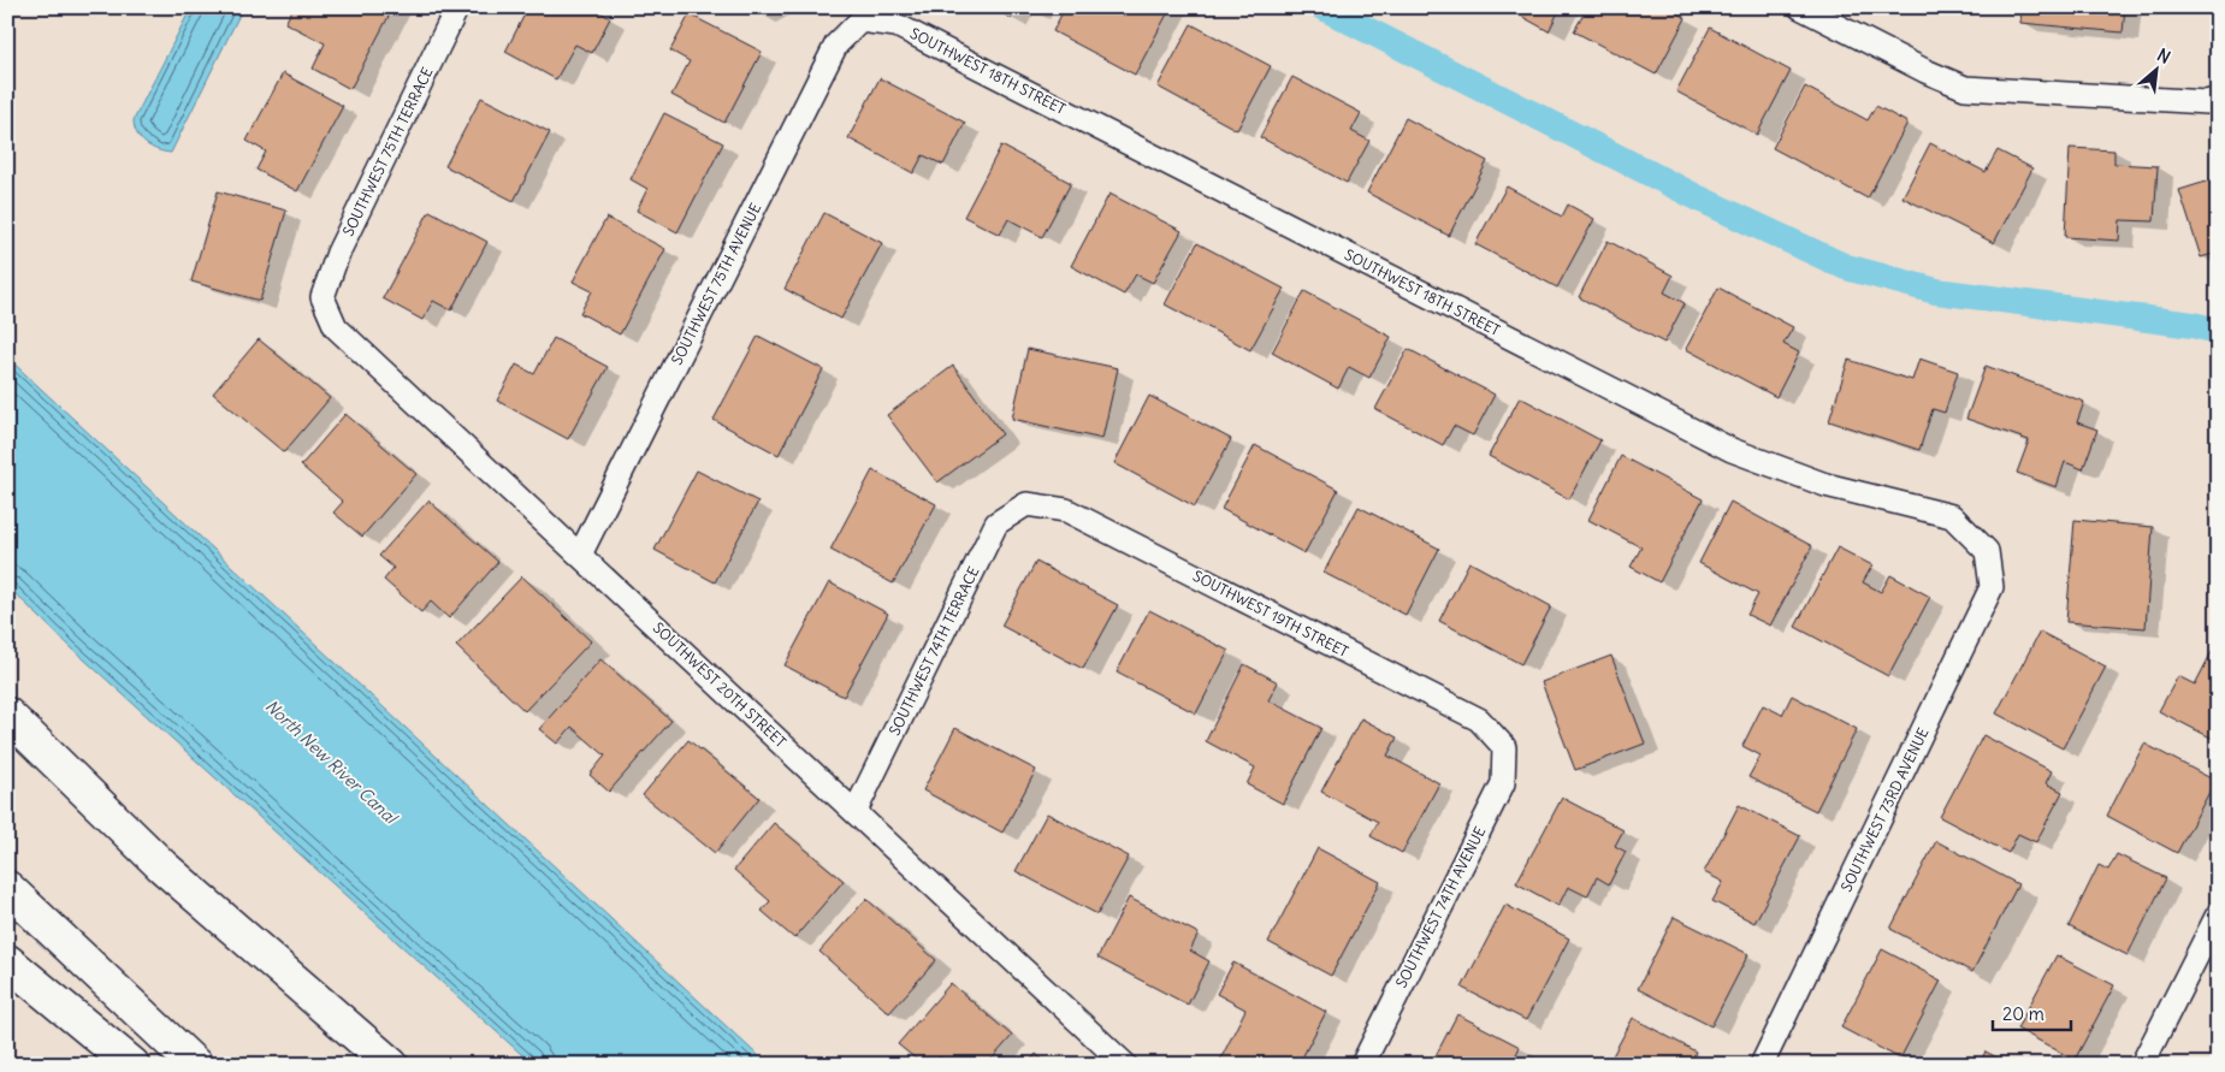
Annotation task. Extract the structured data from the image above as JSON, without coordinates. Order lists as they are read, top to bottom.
{
  "streets": {
    "street": [
      "SOUTHWEST 18TH STREET",
      "SOUTHWEST 75TH TERRACE",
      "SOUTHWEST 75TH AVENUE",
      "SOUTHWEST 19TH STREET",
      "SOUTHWEST 74TH TERRACE",
      "SOUTHWEST 20TH STREET",
      "SOUTHWEST 73RD AVENUE",
      "SOUTHWEST 74TH AVENUE"
    ]
  },
  "crossings": [
    ["SOUTHWEST 18TH STREET", "SOUTHWEST 75TH AVENUE"],
    ["SOUTHWEST 18TH STREET", "SOUTHWEST 73RD AVENUE"],
    ["SOUTHWEST 75TH TERRACE", "SOUTHWEST 20TH STREET"],
    ["SOUTHWEST 75TH AVENUE", "SOUTHWEST 20TH STREET"],
    ["SOUTHWEST 19TH STREET", "SOUTHWEST 74TH TERRACE"],
    ["SOUTHWEST 19TH STREET", "SOUTHWEST 74TH AVENUE"],
    ["SOUTHWEST 74TH TERRACE", "SOUTHWEST 20TH STREET"]
  ],
  "water": ["North New River Canal"],
  "scale_bar": "20 m",
  "north": "top right"
}
